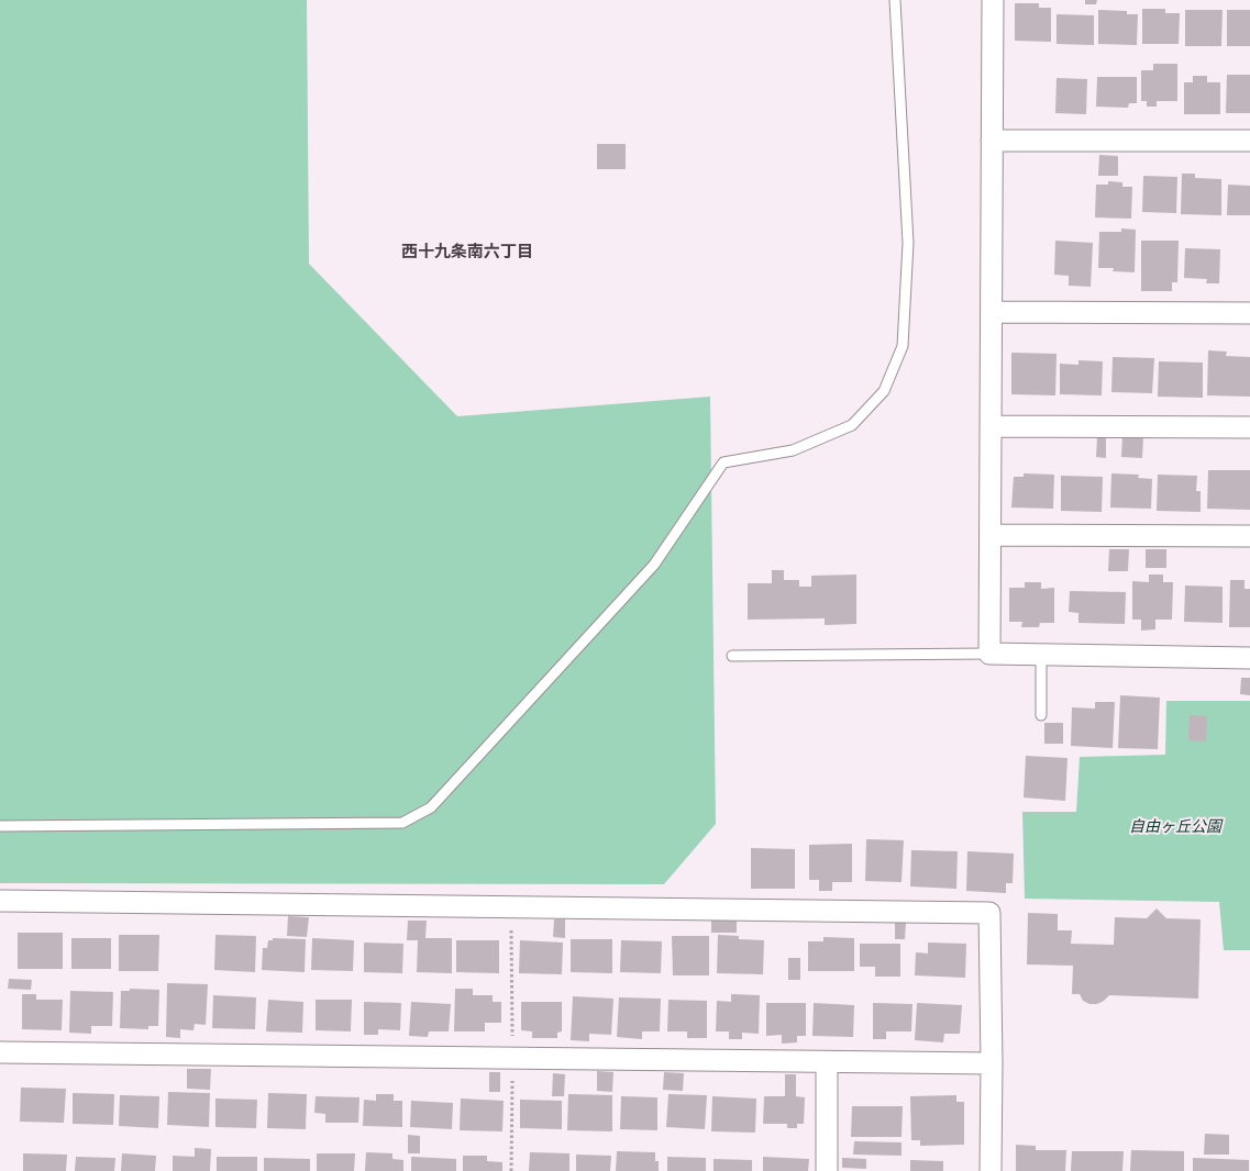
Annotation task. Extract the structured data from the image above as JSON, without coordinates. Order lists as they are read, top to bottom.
{
  "districts": ["西十九条南六丁目"],
  "parks": ["自由ヶ丘公園"]
}
